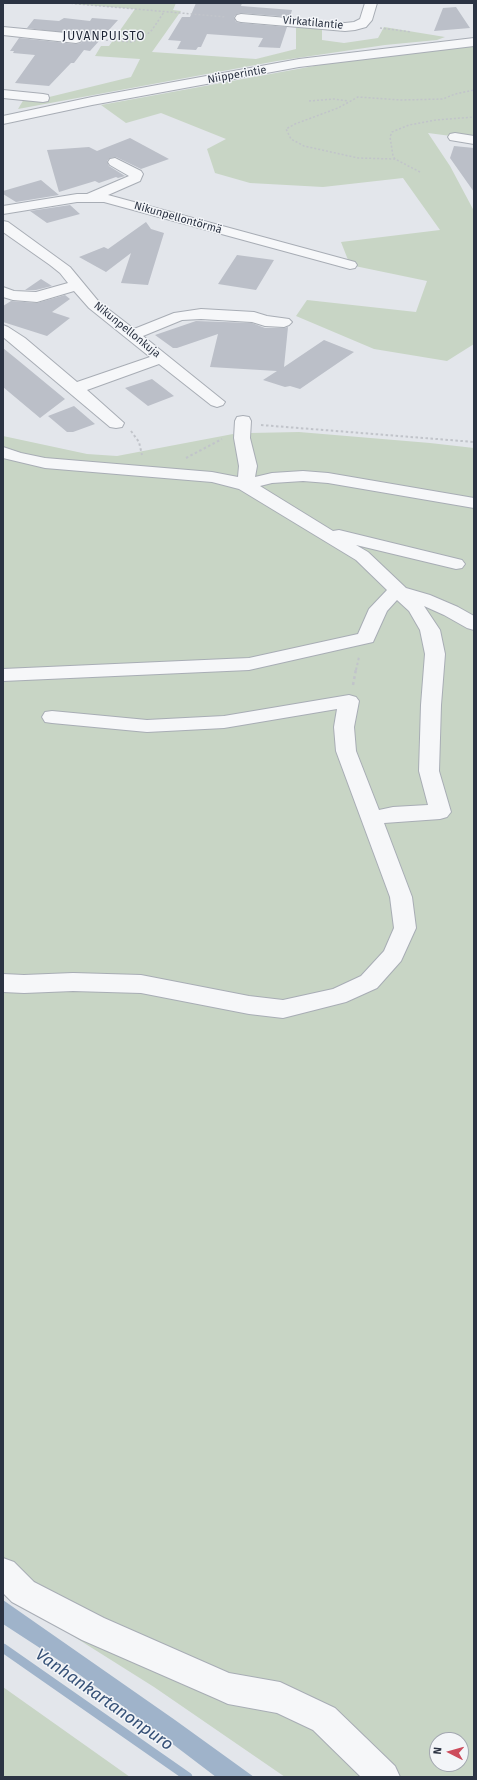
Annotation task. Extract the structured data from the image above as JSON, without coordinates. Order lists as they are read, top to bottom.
{
  "streets": {
    "street": [
      "Virkatilantie",
      "Niipperintie",
      "Nikunpellontörmä",
      "Nikunpellonkuja"
    ]
  },
  "districts": ["JUVANPUISTO"],
  "water": ["Vanhankartanonpuro"],
  "north": "left"
}
